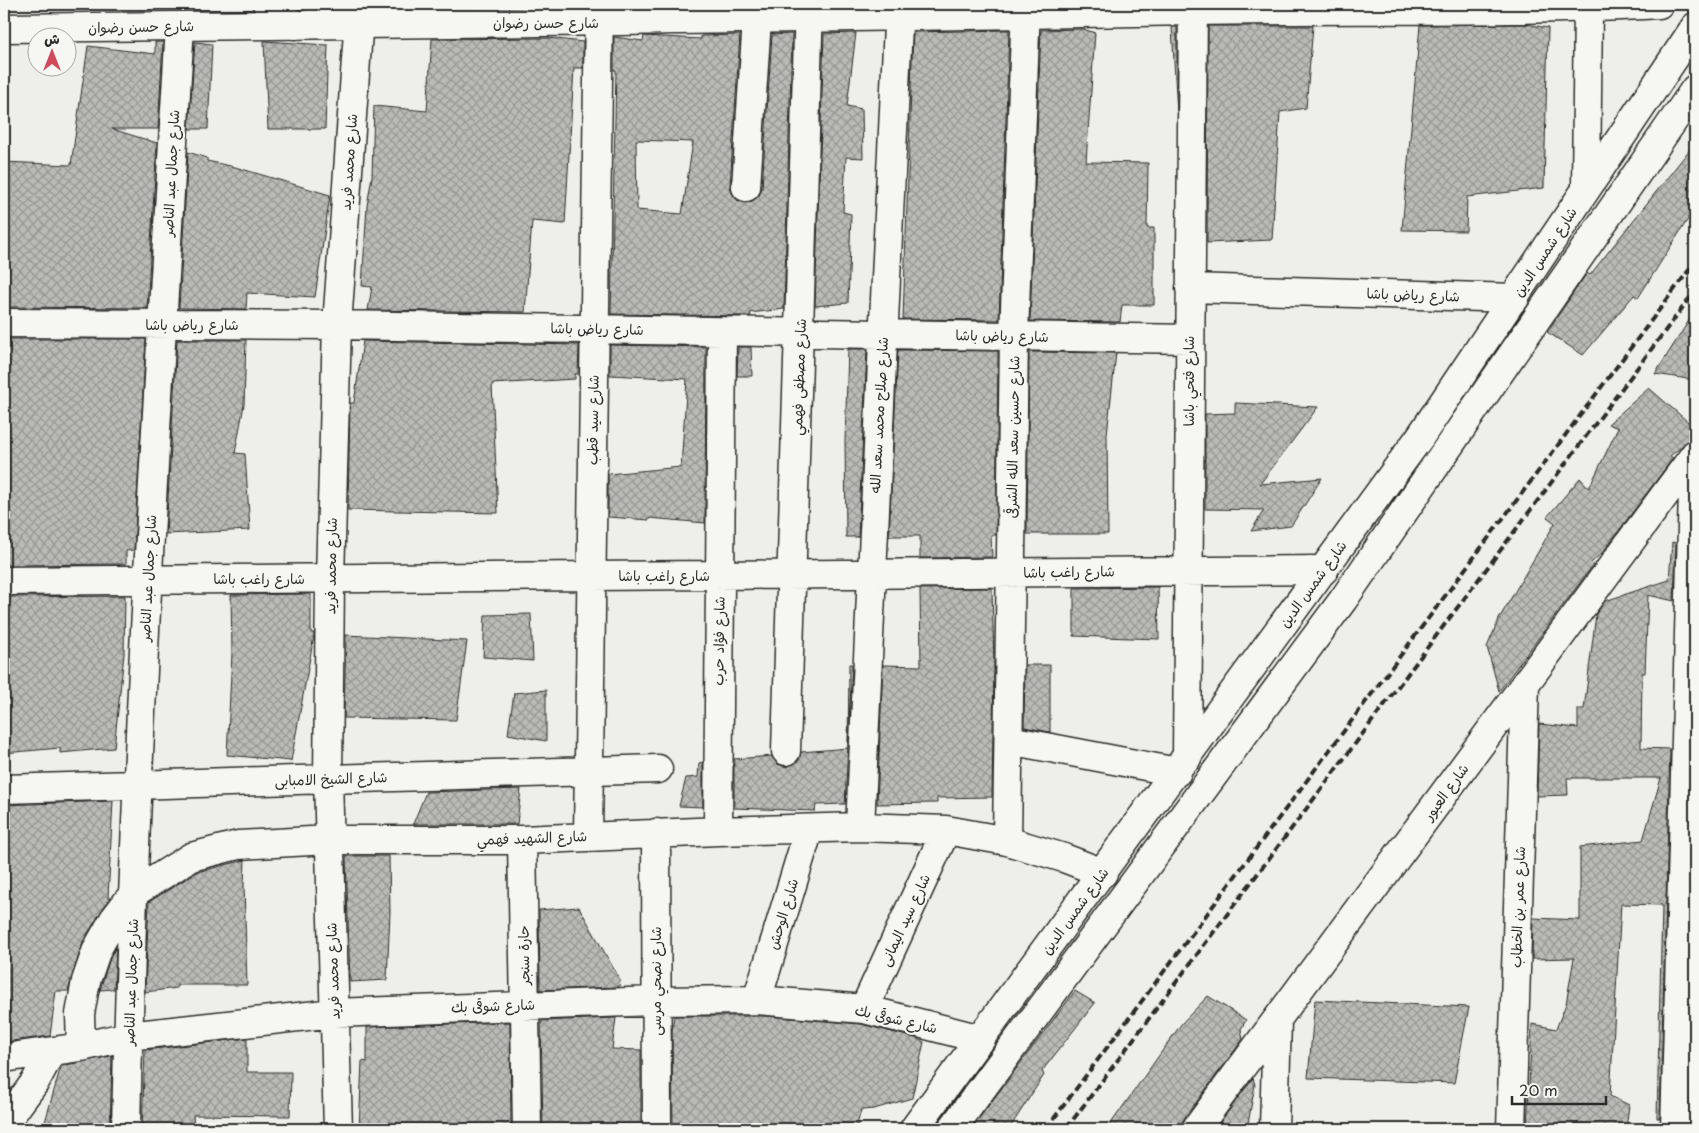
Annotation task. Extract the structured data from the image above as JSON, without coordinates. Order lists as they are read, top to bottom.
{
  "streets": {
    "street": [
      "شارع حسن رضوان",
      "شارع محمد فريد",
      "شارع جمال عبد الناصر",
      "شارع شمس الدين",
      "شارع رياض باشا",
      "شارع مصطفى فهمي",
      "شارع فتحي باشا",
      "شارع صلاح محمد سعد الله",
      "شارع سيد قطب",
      "شارع حسين سعد الله الشرقى",
      "شارع راغب باشا",
      "شارع فؤاد حرب",
      "شارع الشيخ الامبابى",
      "شارع العبور",
      "شارع الشهيد فهمي",
      "شارع عمر بن الخطاب",
      "شارع الوحش",
      "شارع سيد اليمانى",
      "حارة سنجر",
      "شارع نصحي مرسى",
      "شارع شوقى بك"
    ]
  },
  "crossings": [
    ["شارع حسن رضوان", "شارع محمد فريد"],
    ["شارع حسن رضوان", "شارع جمال عبد الناصر"],
    ["شارع حسن رضوان", "شارع مصطفى فهمي"],
    ["شارع حسن رضوان", "شارع فتحي باشا"],
    ["شارع حسن رضوان", "شارع صلاح محمد سعد الله"],
    ["شارع حسن رضوان", "شارع سيد قطب"],
    ["شارع حسن رضوان", "شارع حسين سعد الله الشرقى"],
    ["شارع محمد فريد", "شارع رياض باشا"],
    ["شارع محمد فريد", "شارع راغب باشا"],
    ["شارع محمد فريد", "شارع الشيخ الامبابى"],
    ["شارع محمد فريد", "شارع الشهيد فهمي"],
    ["شارع محمد فريد", "شارع شوقى بك"],
    ["شارع جمال عبد الناصر", "شارع رياض باشا"],
    ["شارع جمال عبد الناصر", "شارع راغب باشا"],
    ["شارع جمال عبد الناصر", "شارع الشيخ الامبابى"],
    ["شارع جمال عبد الناصر", "شارع الشهيد فهمي"],
    ["شارع جمال عبد الناصر", "شارع شوقى بك"],
    ["شارع شمس الدين", "شارع رياض باشا"],
    ["شارع شمس الدين", "شارع فتحي باشا"],
    ["شارع شمس الدين", "شارع راغب باشا"],
    ["شارع شمس الدين", "شارع الشهيد فهمي"],
    ["شارع شمس الدين", "شارع شوقى بك"],
    ["شارع رياض باشا", "شارع مصطفى فهمي"],
    ["شارع رياض باشا", "شارع فتحي باشا"],
    ["شارع رياض باشا", "شارع صلاح محمد سعد الله"],
    ["شارع رياض باشا", "شارع سيد قطب"],
    ["شارع رياض باشا", "شارع حسين سعد الله الشرقى"],
    ["شارع رياض باشا", "شارع فؤاد حرب"],
    ["شارع مصطفى فهمي", "شارع راغب باشا"],
    ["شارع فتحي باشا", "شارع راغب باشا"],
    ["شارع صلاح محمد سعد الله", "شارع راغب باشا"],
    ["شارع صلاح محمد سعد الله", "شارع الشهيد فهمي"],
    ["شارع سيد قطب", "شارع راغب باشا"],
    ["شارع سيد قطب", "شارع الشيخ الامبابى"],
    ["شارع سيد قطب", "شارع الشهيد فهمي"],
    ["شارع حسين سعد الله الشرقى", "شارع راغب باشا"],
    ["شارع حسين سعد الله الشرقى", "شارع الشهيد فهمي"],
    ["شارع راغب باشا", "شارع فؤاد حرب"],
    ["شارع فؤاد حرب", "شارع الشهيد فهمي"],
    ["شارع العبور", "شارع عمر بن الخطاب"],
    ["شارع الشهيد فهمي", "شارع الوحش"],
    ["شارع الشهيد فهمي", "شارع سيد اليمانى"],
    ["شارع الشهيد فهمي", "حارة سنجر"],
    ["شارع الشهيد فهمي", "شارع نصحي مرسى"],
    ["شارع الشهيد فهمي", "شارع شوقى بك"],
    ["شارع الوحش", "شارع شوقى بك"],
    ["شارع سيد اليمانى", "شارع شوقى بك"],
    ["حارة سنجر", "شارع شوقى بك"],
    ["شارع نصحي مرسى", "شارع شوقى بك"]
  ],
  "scale_bar": "20 m",
  "north": "top"
}
